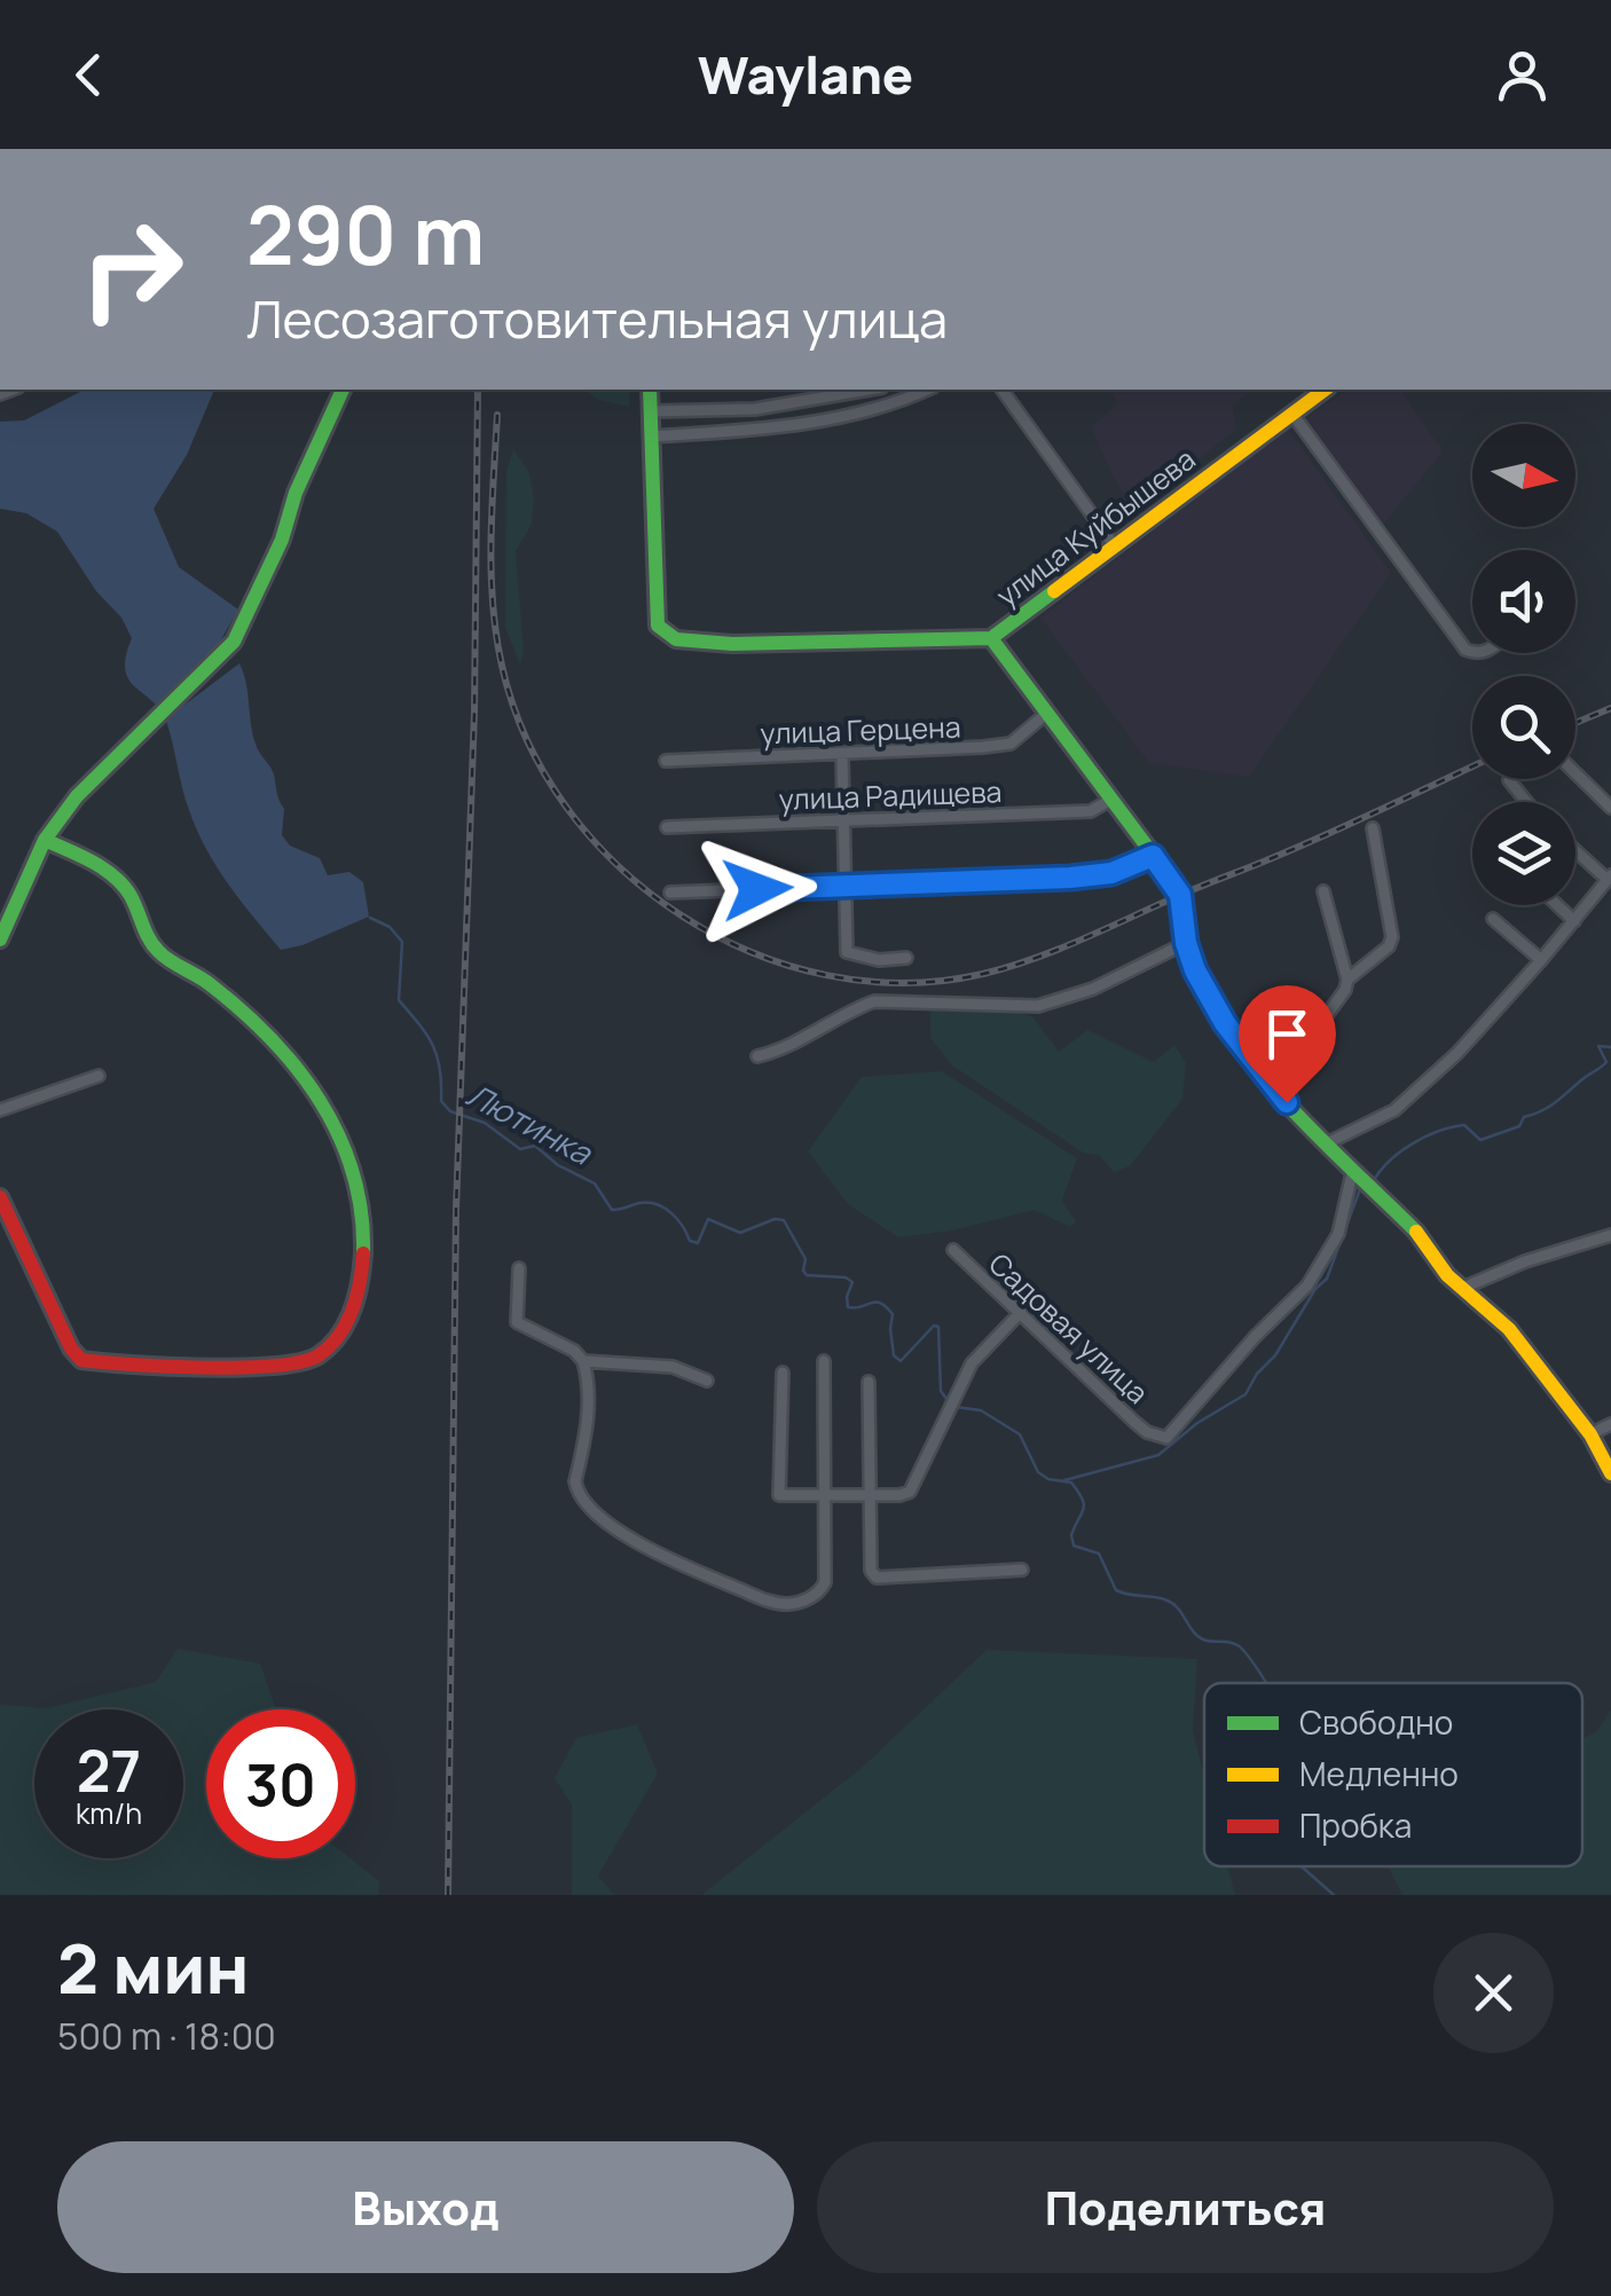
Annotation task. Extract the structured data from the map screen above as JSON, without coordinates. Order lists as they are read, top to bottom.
{
  "streets": {
    "street": [
      "улица Куйбышева",
      "улица Герцена",
      "улица Радищева",
      "Садовая улица"
    ]
  },
  "water": ["Лютинка"],
  "legend": ["Свободно", "Медленно", "Пробка"],
  "north": "right",
  "page": {
    "header": "Waylane",
    "turn": ["290 m", "Лесозаготовительная улица"],
    "speed": "27 km/h",
    "limit": "30",
    "heading": ["2 мин", "500 m · 18:00"],
    "buttons": ["Выход", "Поделиться"]
  }
}
